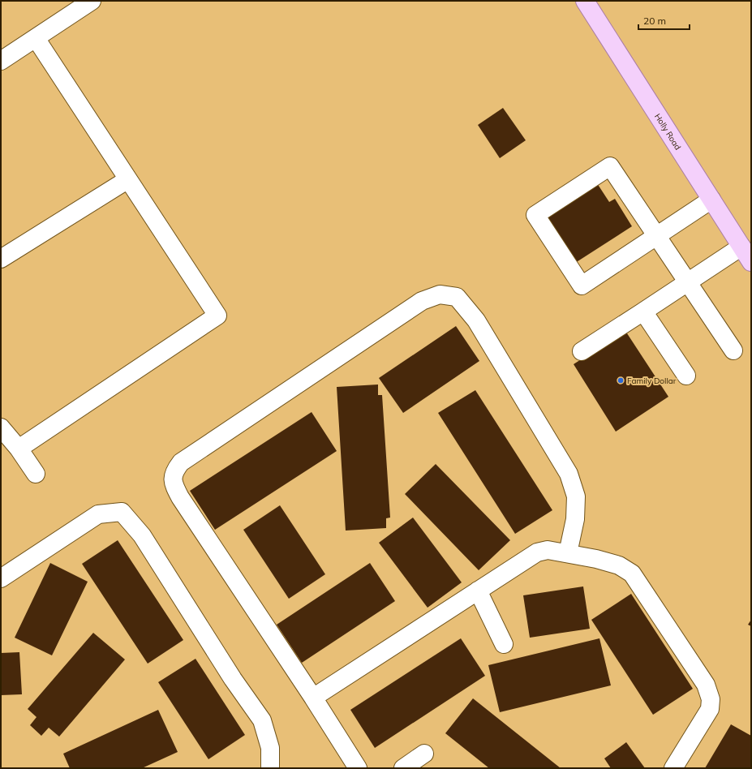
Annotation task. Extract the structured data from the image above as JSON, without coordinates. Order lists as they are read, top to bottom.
{
  "streets": {
    "main road": ["Holly Road"]
  },
  "places": ["Family Dollar"],
  "scale_bar": "20 m"
}
